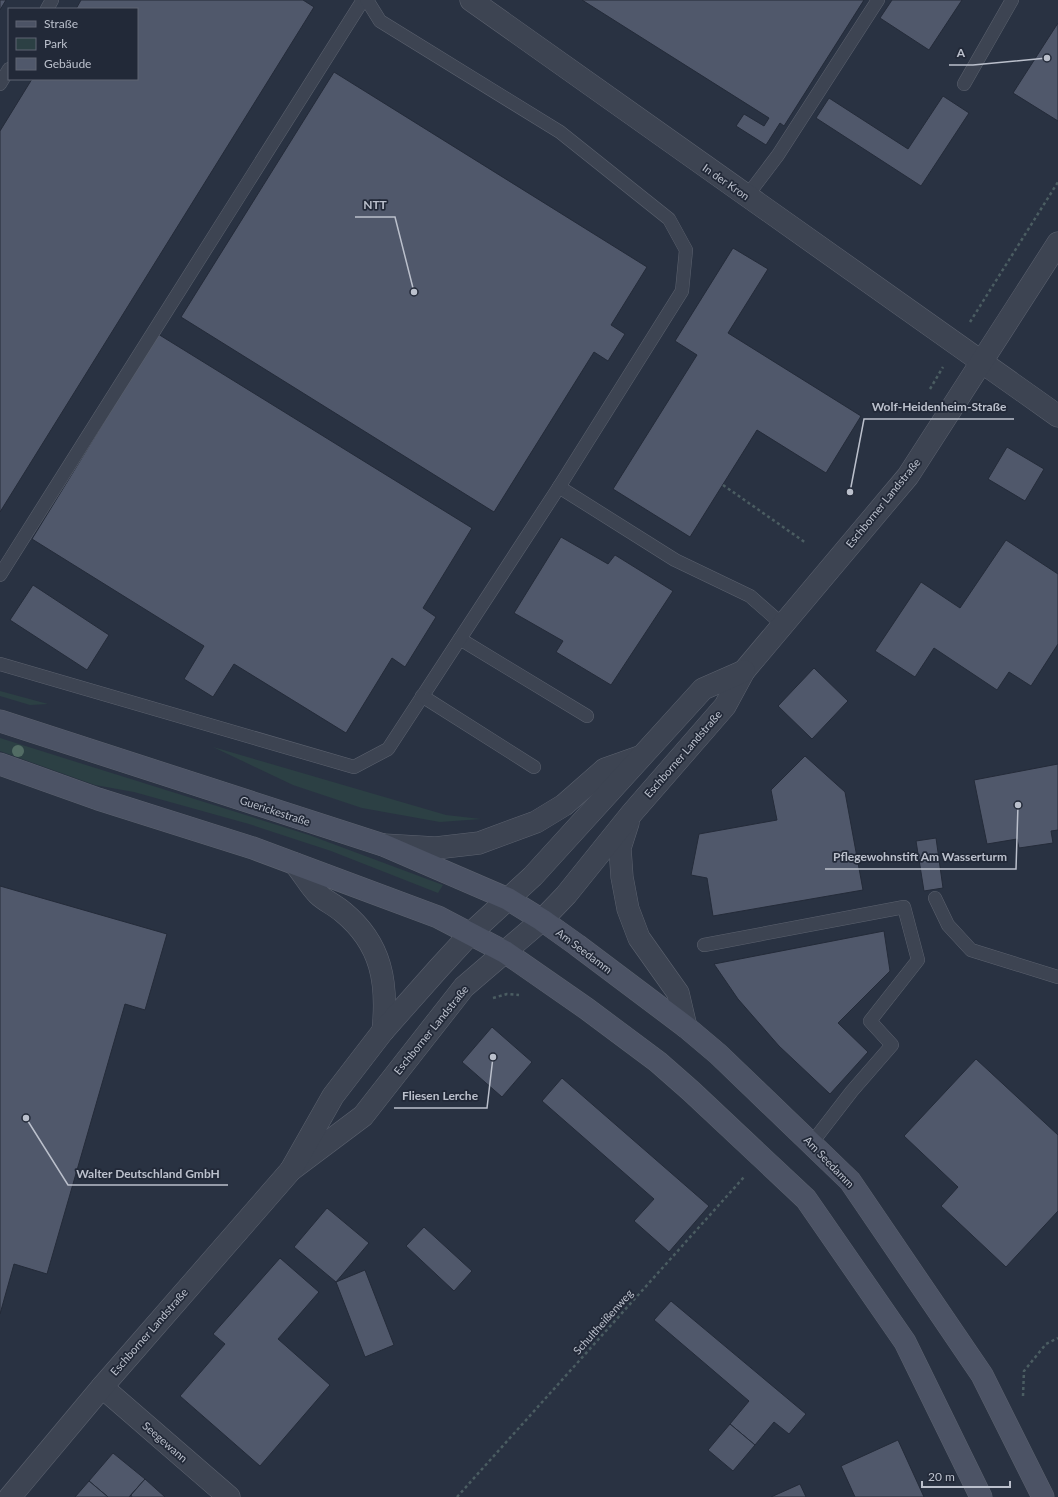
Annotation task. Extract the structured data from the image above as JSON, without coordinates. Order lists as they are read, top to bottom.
{
  "streets": {
    "main road": ["Guerickestraße", "Am Seedamm"],
    "street": ["In der Kron", "Eschborner Landstraße", "Seegewann"],
    "path": ["Schultheißenweg"]
  },
  "crossings": [
    ["In der Kron", "Eschborner Landstraße"],
    ["Eschborner Landstraße", "Guerickestraße"],
    ["Eschborner Landstraße", "Am Seedamm"],
    ["Eschborner Landstraße", "Seegewann"],
    ["Guerickestraße", "Am Seedamm"]
  ],
  "places": [
    "A",
    "NTT",
    "Wolf-Heidenheim-Straße",
    "Pflegewohnstift Am Wasserturm",
    "Fliesen Lerche",
    "Walter Deutschland GmbH"
  ],
  "legend": ["Straße", "Park", "Gebäude"],
  "scale_bar": "20 m"
}
